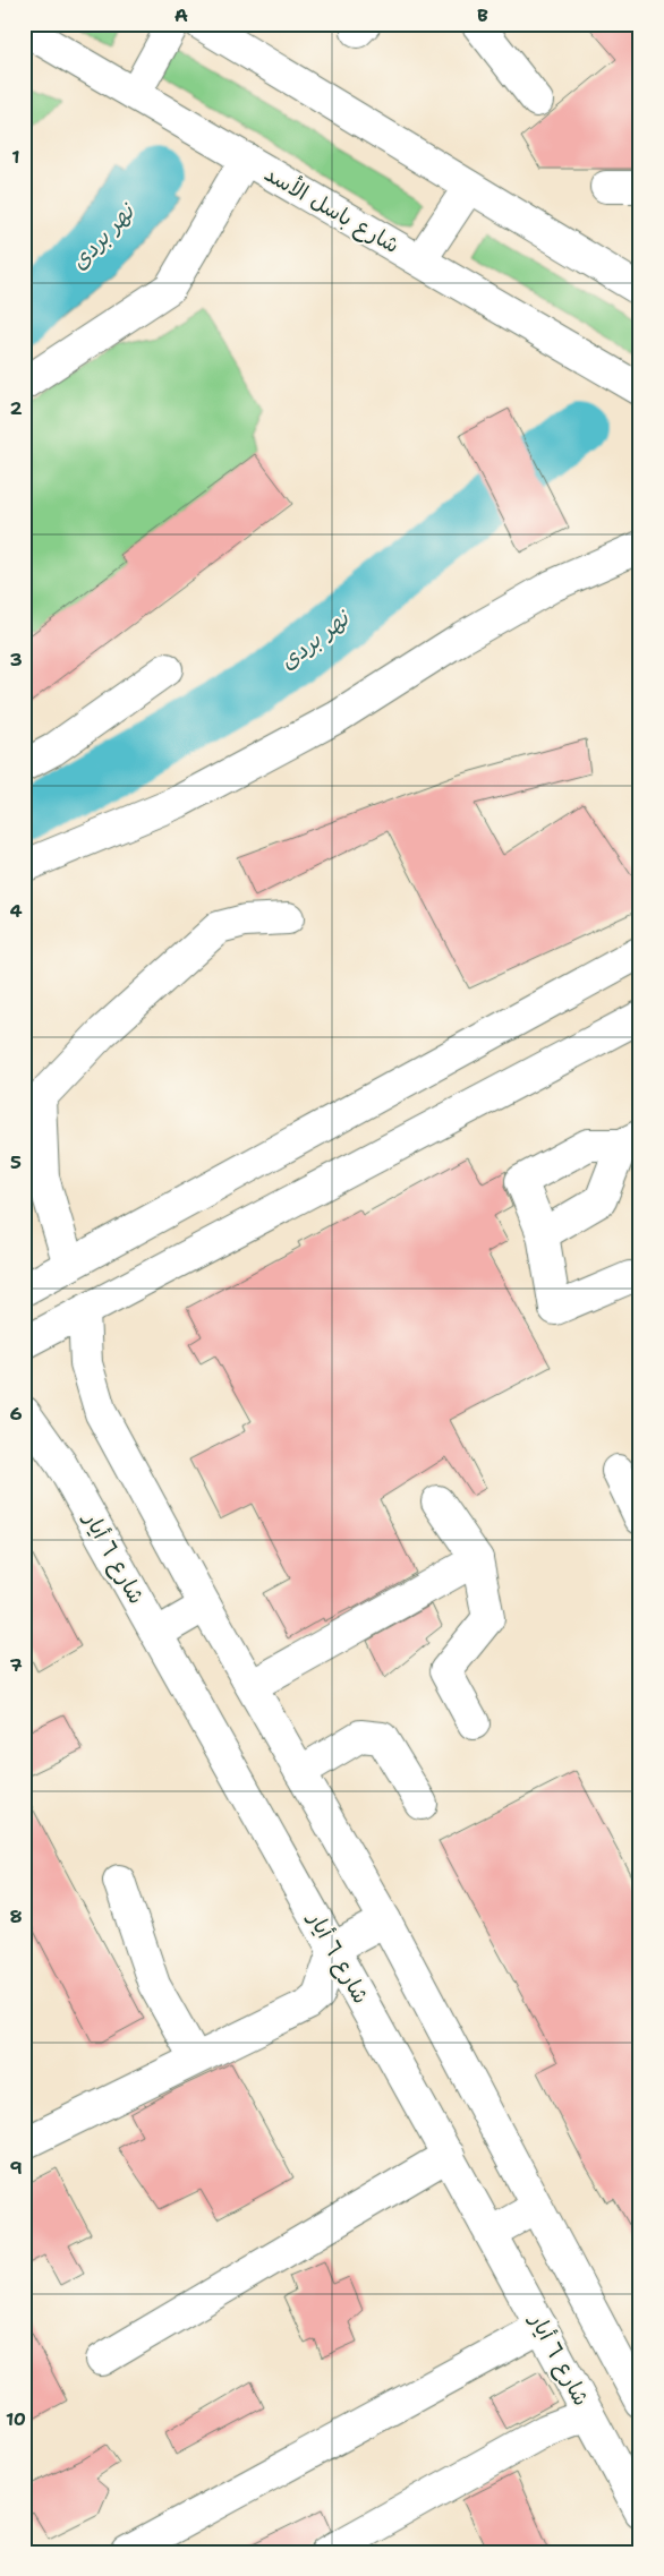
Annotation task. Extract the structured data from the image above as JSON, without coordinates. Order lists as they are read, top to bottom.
{
  "streets": {
    "main road": ["شارع باسل الأسد", "شارع ٦ أيار"]
  },
  "water": ["نهر بردى"],
  "grid": {
    "columns": ["A", "B"],
    "rows": [
      "1",
      "2",
      "3",
      "4",
      "5",
      "6",
      "7",
      "8",
      "9",
      "10"
    ]
  }
}
